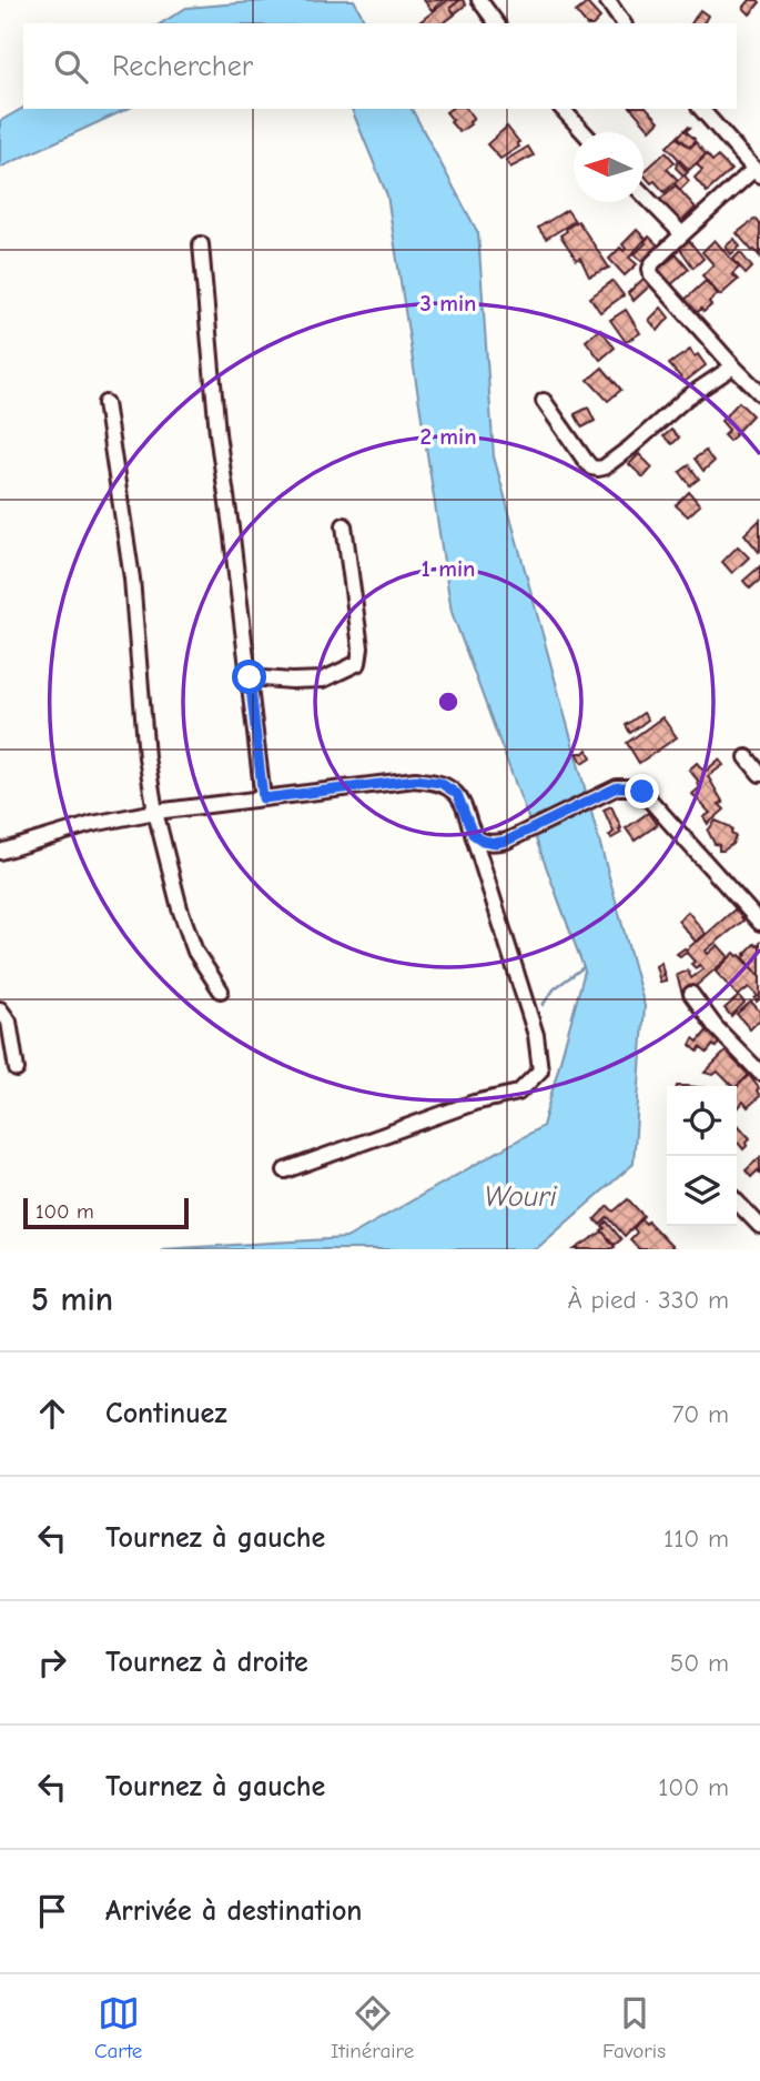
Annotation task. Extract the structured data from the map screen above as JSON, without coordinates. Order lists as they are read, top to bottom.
{
  "water": ["Wouri"],
  "scale_bar": "100 m",
  "north": "left",
  "page": {
    "search": "Rechercher",
    "scale": "100 m",
    "heading": ["5 min", "À pied · 330 m"],
    "list": [
      ["Continuez", "70 m"],
      ["Tournez à gauche", "110 m"],
      ["Tournez à droite", "50 m"],
      ["Tournez à gauche", "100 m"],
      "Arrivée à destination"
    ],
    "nav": ["Carte", "Itinéraire", "Favoris"]
  },
  "rings": ["3 min", "2 min", "1 min"]
}
